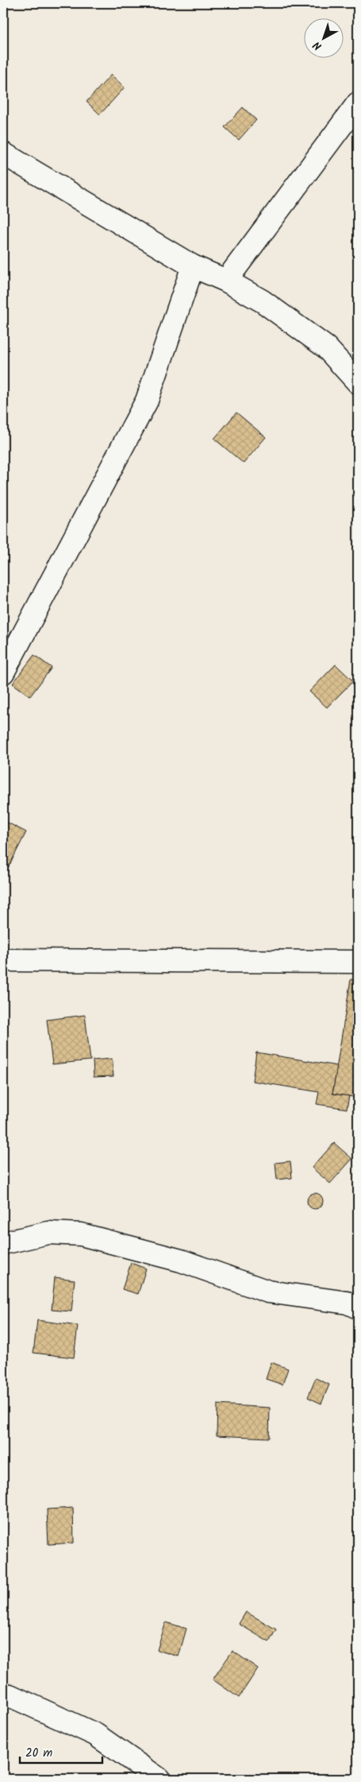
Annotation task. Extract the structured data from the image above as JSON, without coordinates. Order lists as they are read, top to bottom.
{
  "scale_bar": "20 m",
  "north": "bottom left"
}
